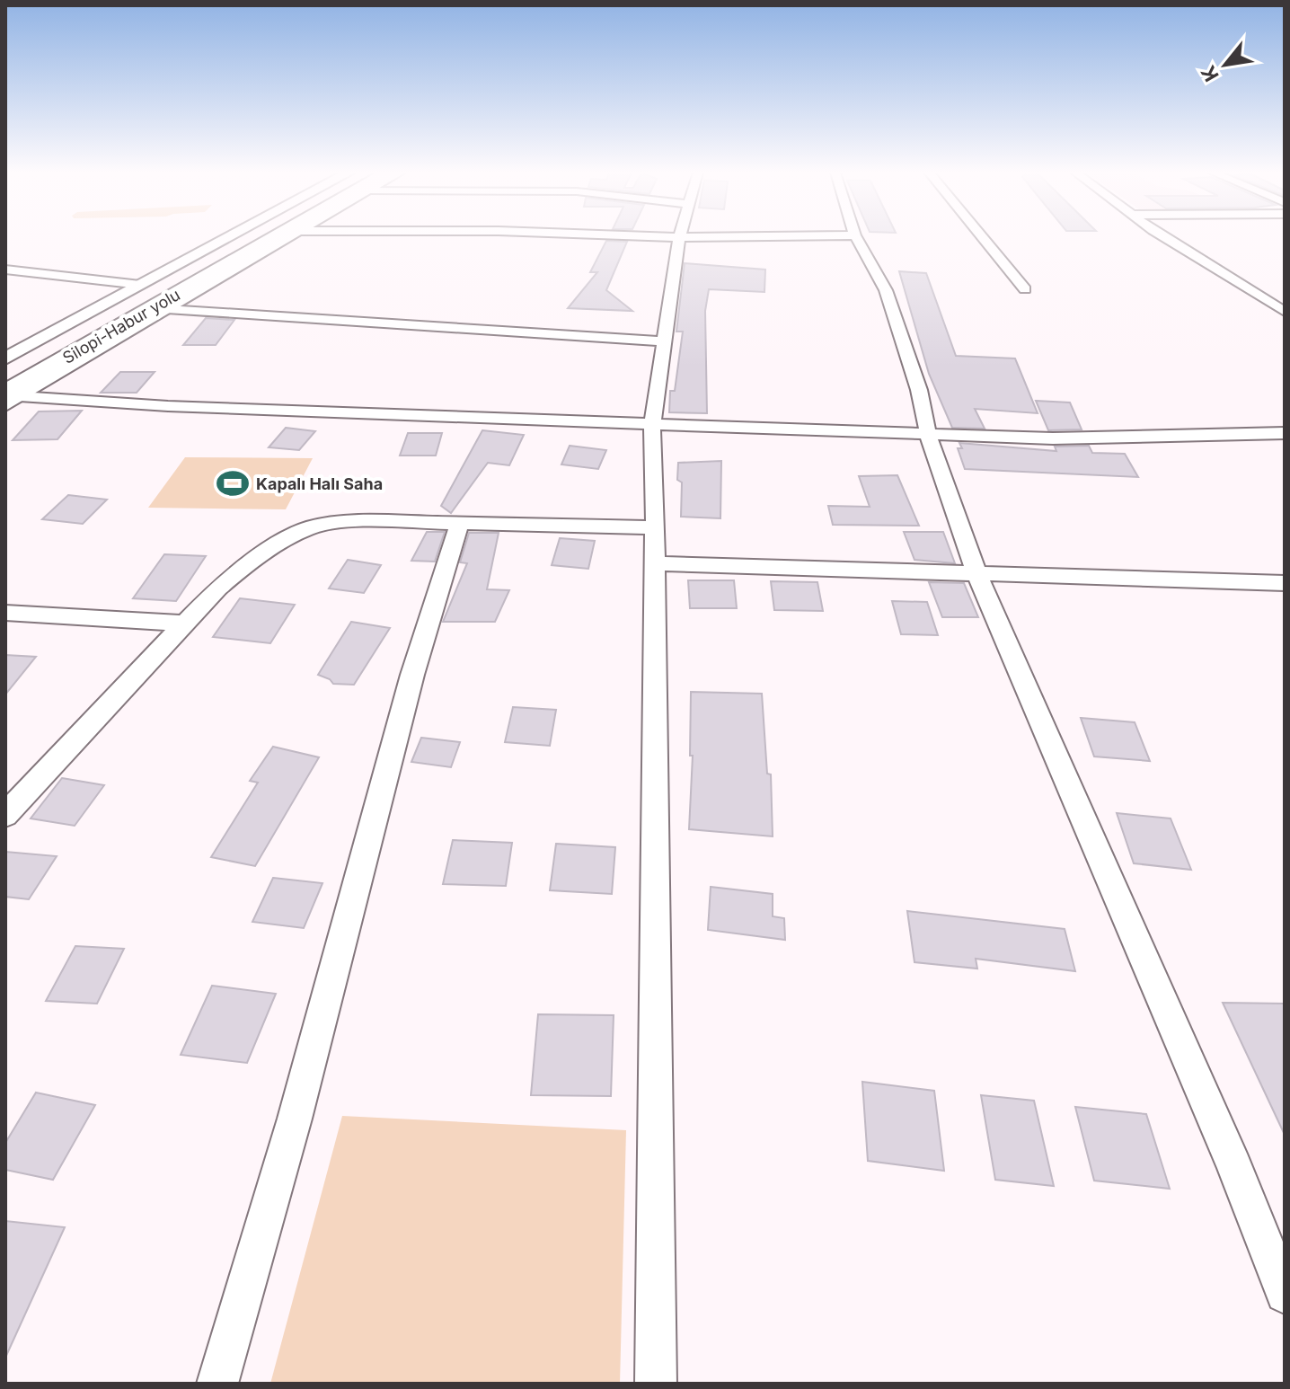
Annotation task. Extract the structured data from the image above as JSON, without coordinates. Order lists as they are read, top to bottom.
{
  "streets": {
    "highway": ["Silopi-Habur yolu"]
  },
  "places": {
    "sports": ["Kapalı Halı Saha"]
  },
  "north": "bottom left"
}
